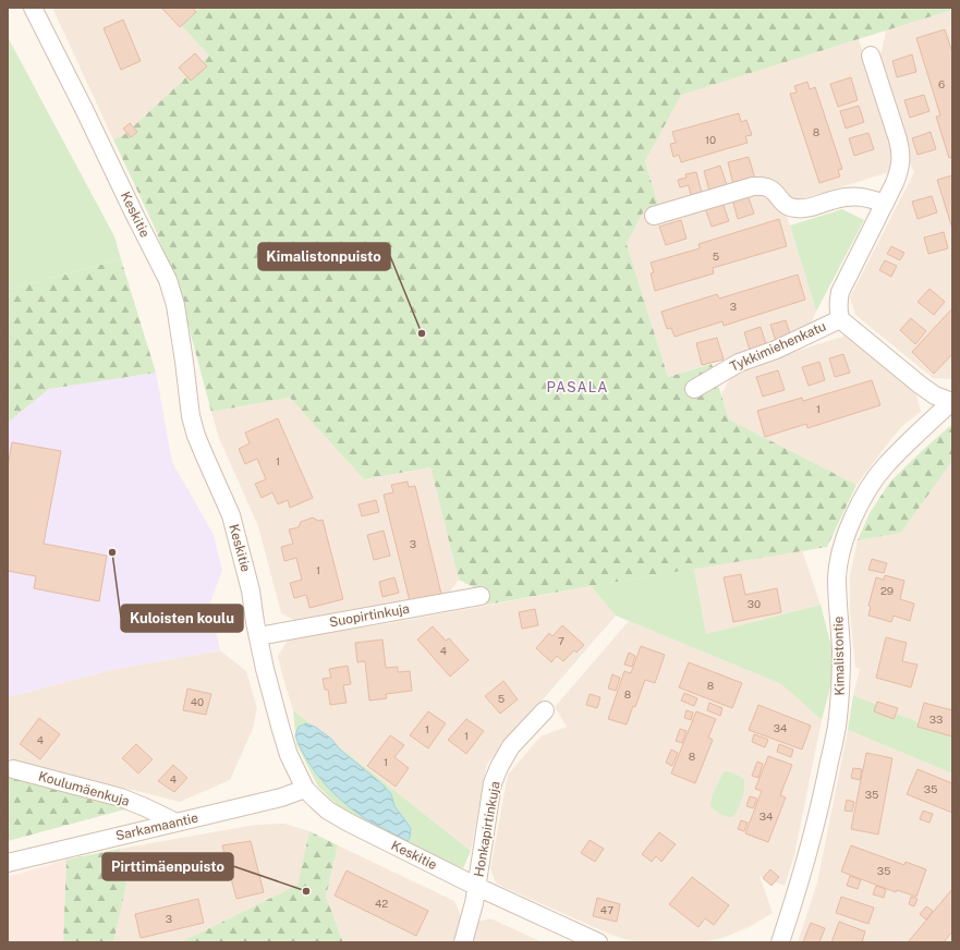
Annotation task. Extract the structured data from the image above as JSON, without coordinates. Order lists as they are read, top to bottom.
{
  "streets": {
    "street": [
      "Keskitie",
      "Tykkimiehenkatu",
      "Suopirtinkuja",
      "Kimalistontie",
      "Koulumäenkuja",
      "Sarkamaantie",
      "Honkapirtinkuja"
    ]
  },
  "crossings": [
    ["Keskitie", "Suopirtinkuja"],
    ["Keskitie", "Sarkamaantie"],
    ["Keskitie", "Honkapirtinkuja"],
    ["Tykkimiehenkatu", "Kimalistontie"],
    ["Koulumäenkuja", "Sarkamaantie"]
  ],
  "districts": ["PASALA"],
  "places": ["Kimalistonpuisto", "Kuloisten koulu", "Pirttimäenpuisto"],
  "house_numbers": [
    "6",
    "8",
    "10",
    "5",
    "3",
    "1",
    "1",
    "3",
    "1",
    "29",
    "30",
    "7",
    "4",
    "8",
    "8",
    "5",
    "40",
    "33",
    "34",
    "1",
    "1",
    "4",
    "8",
    "1",
    "4",
    "35",
    "35",
    "34",
    "35",
    "42",
    "47",
    "3"
  ]
}
